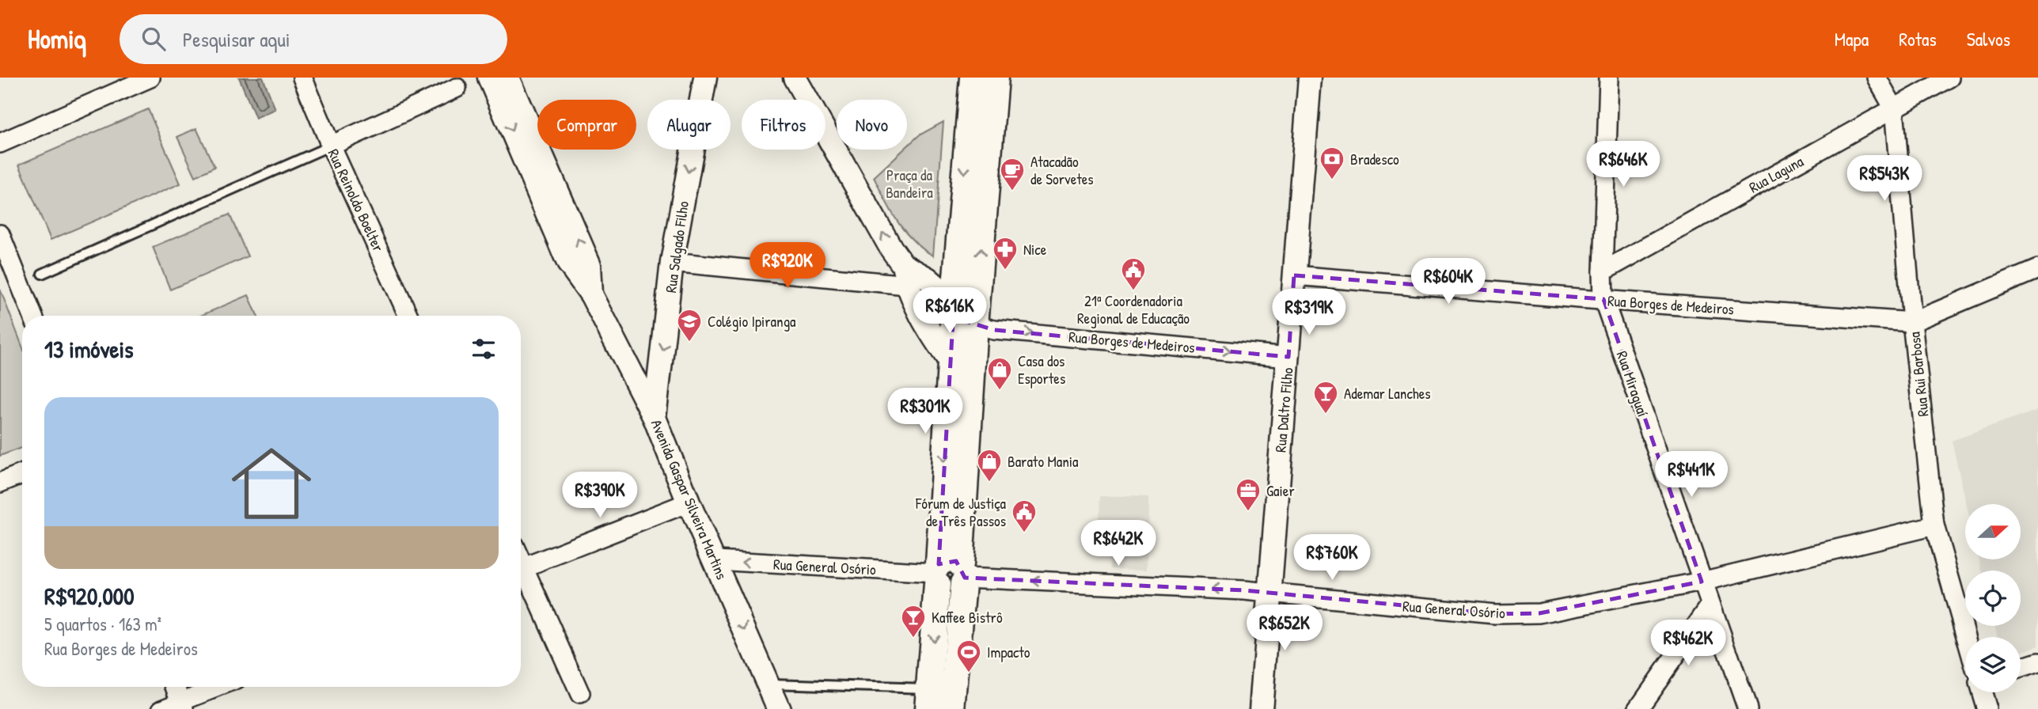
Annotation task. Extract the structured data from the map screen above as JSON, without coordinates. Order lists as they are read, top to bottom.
{
  "streets": {
    "street": [
      "Rua Laguna",
      "Rua Reinoldo Boelter",
      "Rua Salgado Filho",
      "Rua Borges de Medeiros",
      "Rua Rui Barbosa",
      "Rua Miraguaí",
      "Rua Daltro Filho",
      "Avenida Gaspar Silveira Martins",
      "Rua General Osório"
    ]
  },
  "crossings": [
    ["Rua Laguna", "Rua Rui Barbosa"],
    ["Rua Laguna", "Rua Miraguaí"],
    ["Rua Salgado Filho", "Avenida Gaspar Silveira Martins"],
    ["Rua Borges de Medeiros", "Rua Rui Barbosa"],
    ["Rua Borges de Medeiros", "Rua Miraguaí"],
    ["Rua Borges de Medeiros", "Rua Daltro Filho"],
    ["Rua Rui Barbosa", "Rua General Osório"],
    ["Rua Miraguaí", "Rua General Osório"],
    ["Rua Daltro Filho", "Rua General Osório"],
    ["Avenida Gaspar Silveira Martins", "Rua General Osório"]
  ],
  "one_way": ["Rua Salgado Filho", "Rua General Osório"],
  "parks": ["Praça da Bandeira"],
  "places": {
    "bank": ["Bradesco"],
    "cafe": ["Atacadão de Sorvetes"],
    "pharmacy": ["Nice"],
    "public building": ["21ª Coordenadoria Regional de Educação", "Fórum de Justiça de Três Passos"],
    "school or university": ["Colégio Ipiranga"],
    "shop": ["Casa dos Esportes", "Barato Mania"],
    "bar": ["Ademar Lanches", "Kaffee Bistrô"],
    "office": ["Gaier"],
    "sports": ["Impacto"]
  },
  "north": "right",
  "page": {
    "header": "Homiq",
    "search": "Pesquisar aqui",
    "nav": ["Mapa", "Rotas", "Salvos"],
    "chip": [
      "Comprar",
      "Alugar",
      "Filtros",
      "Novo"
    ],
    "price": [
      "R$646K",
      "R$543K",
      "R$920K",
      "R$604K",
      "R$616K",
      "R$319K",
      "R$301K",
      "R$441K",
      "R$390K",
      "R$642K",
      "R$760K",
      "R$652K",
      "R$462K"
    ],
    "heading": "13 imóveis",
    "list": [
      {
        "name": "R$920,000",
        "note": "5 quartos · 163 m² · Rua Borges de Medeiros"
      }
    ]
  }
}
